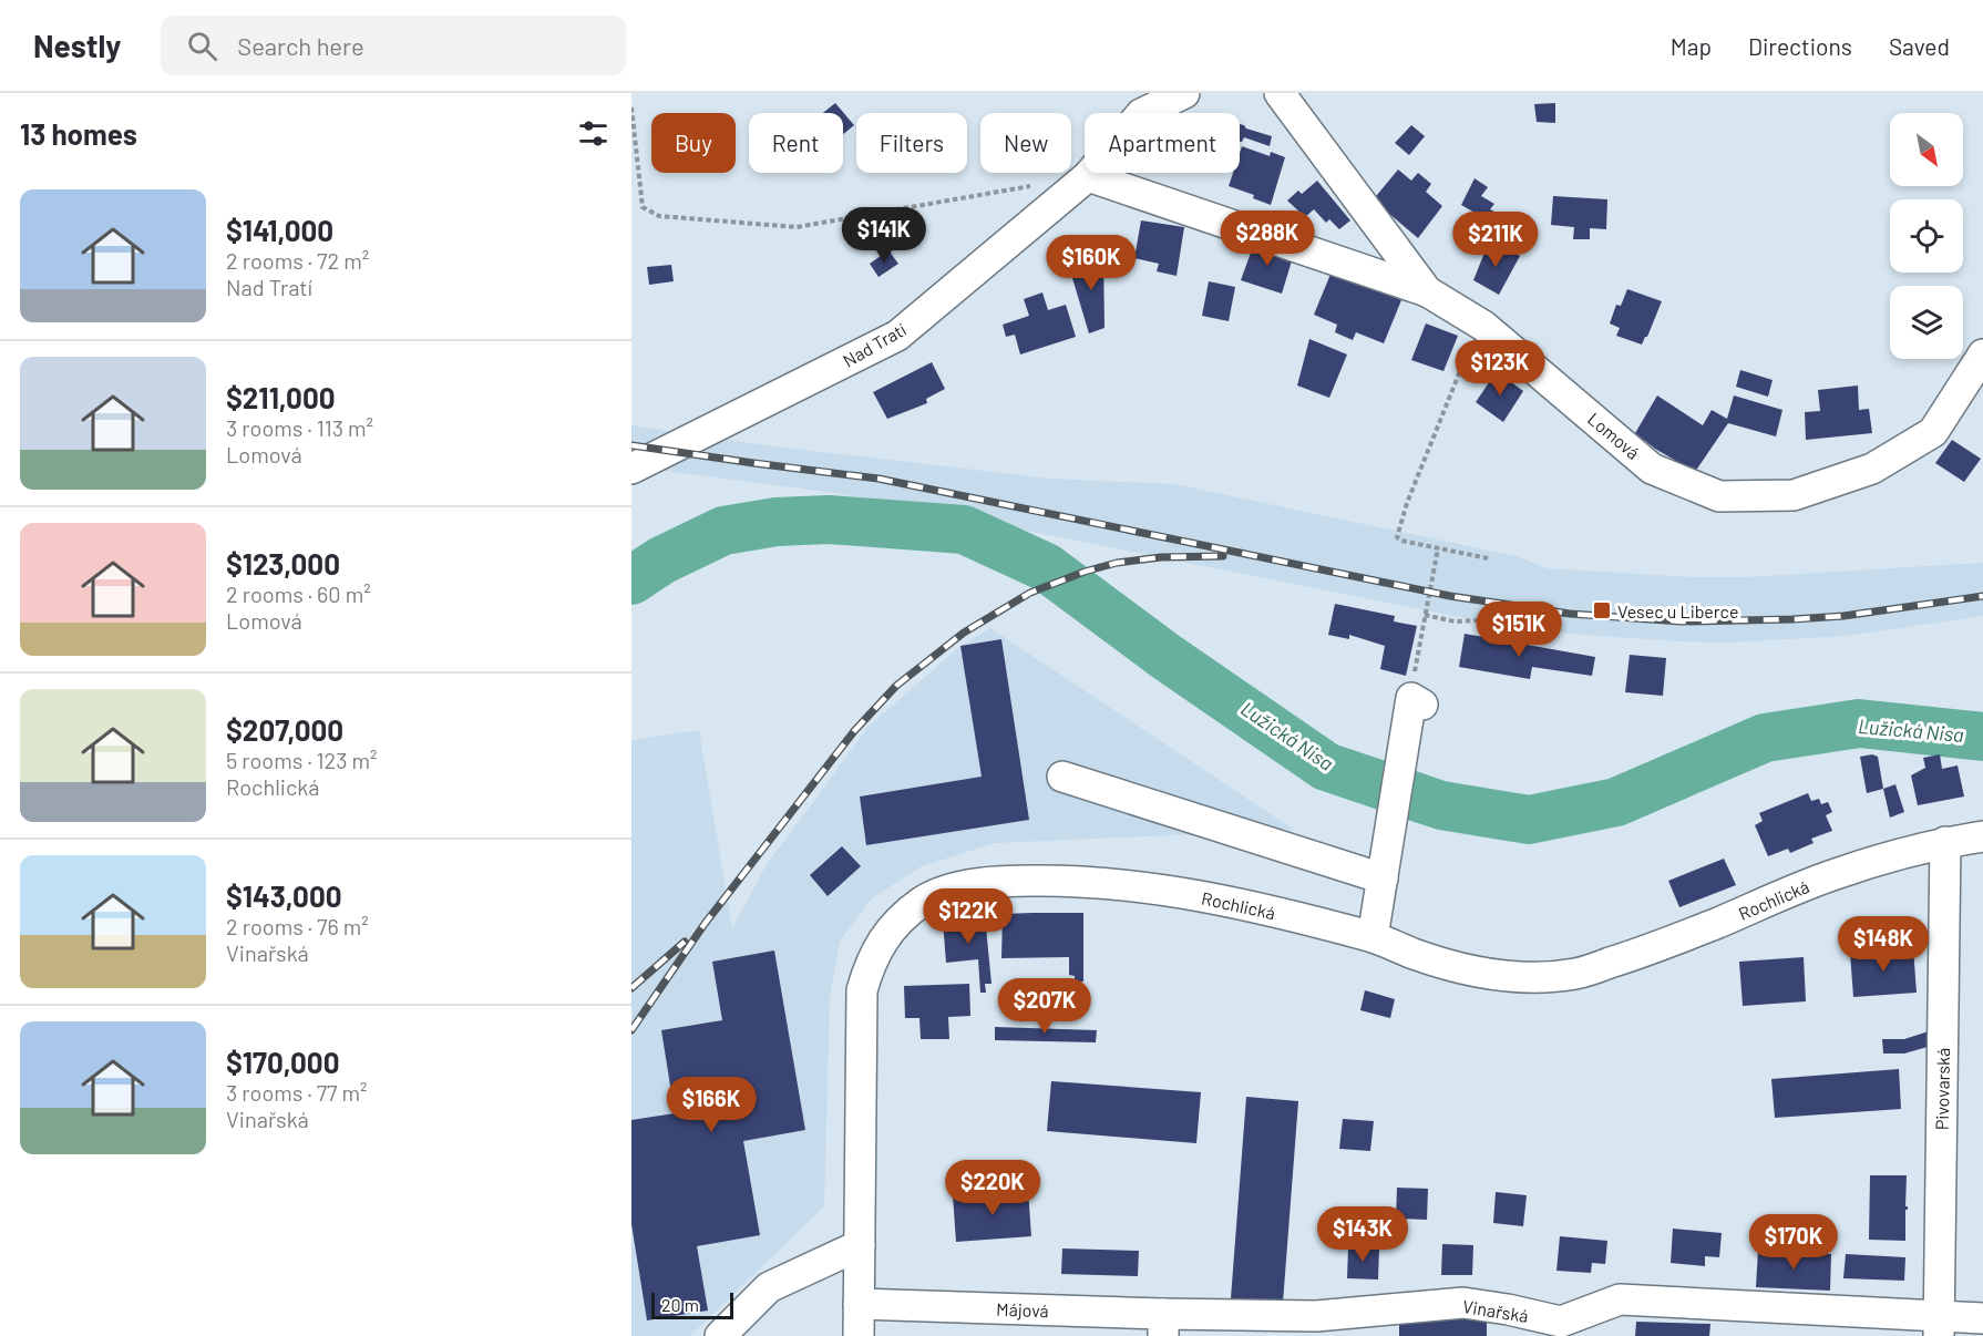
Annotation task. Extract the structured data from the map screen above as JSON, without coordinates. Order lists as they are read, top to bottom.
{
  "streets": {
    "street": [
      "Nad Tratí",
      "Lomová",
      "Rochlická",
      "Pivovarská",
      "Májová",
      "Vinařská"
    ]
  },
  "crossings": [
    ["Rochlická", "Pivovarská"],
    ["Rochlická", "Májová"],
    ["Pivovarská", "Vinařská"],
    ["Májová", "Vinařská"]
  ],
  "water": ["Lužická Nisa"],
  "places": {
    "transit": ["Vesec u Liberce"]
  },
  "scale_bar": "20 m",
  "north": "bottom right",
  "page": {
    "header": "Nestly",
    "search": "Search here",
    "nav": ["Map", "Directions", "Saved"],
    "heading": "13 homes",
    "chip": [
      "Buy",
      "Rent",
      "Filters",
      "New",
      "Apartment"
    ],
    "list": [
      {
        "name": "$141,000",
        "note": "2 rooms · 72 m² · Nad Tratí"
      },
      {
        "name": "$211,000",
        "note": "3 rooms · 113 m² · Lomová"
      },
      {
        "name": "$123,000",
        "note": "2 rooms · 60 m² · Lomová"
      },
      {
        "name": "$207,000",
        "note": "5 rooms · 123 m² · Rochlická"
      },
      {
        "name": "$143,000",
        "note": "2 rooms · 76 m² · Vinařská"
      },
      {
        "name": "$170,000",
        "note": "3 rooms · 77 m² · Vinařská"
      }
    ],
    "price": [
      "$141K",
      "$288K",
      "$211K",
      "$160K",
      "$123K",
      "$151K",
      "$122K",
      "$148K",
      "$207K",
      "$166K",
      "$220K",
      "$143K",
      "$170K"
    ],
    "scale": "20 m"
  }
}
